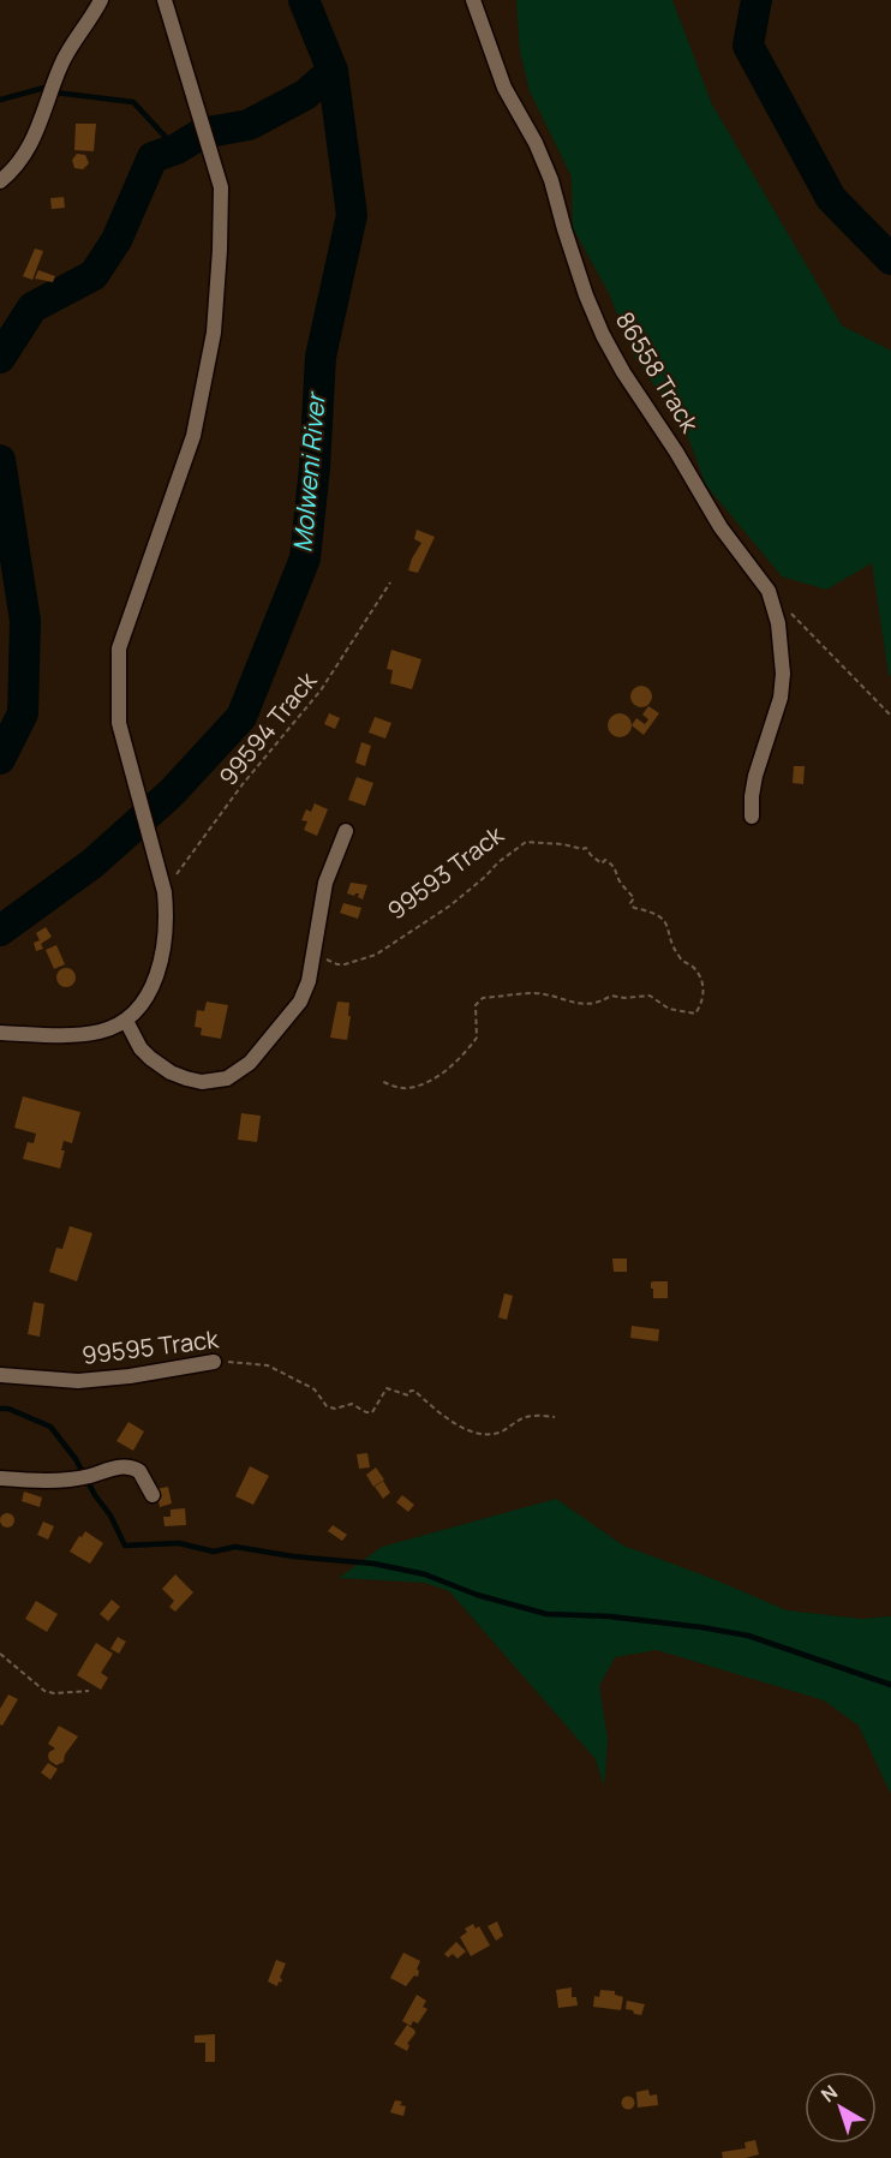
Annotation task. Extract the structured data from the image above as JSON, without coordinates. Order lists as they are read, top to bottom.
{
  "streets": {
    "street": ["86558 Track", "99595 Track"],
    "path": ["99594 Track", "99593 Track"]
  },
  "water": ["Molweni River"],
  "north": "top left"
}
